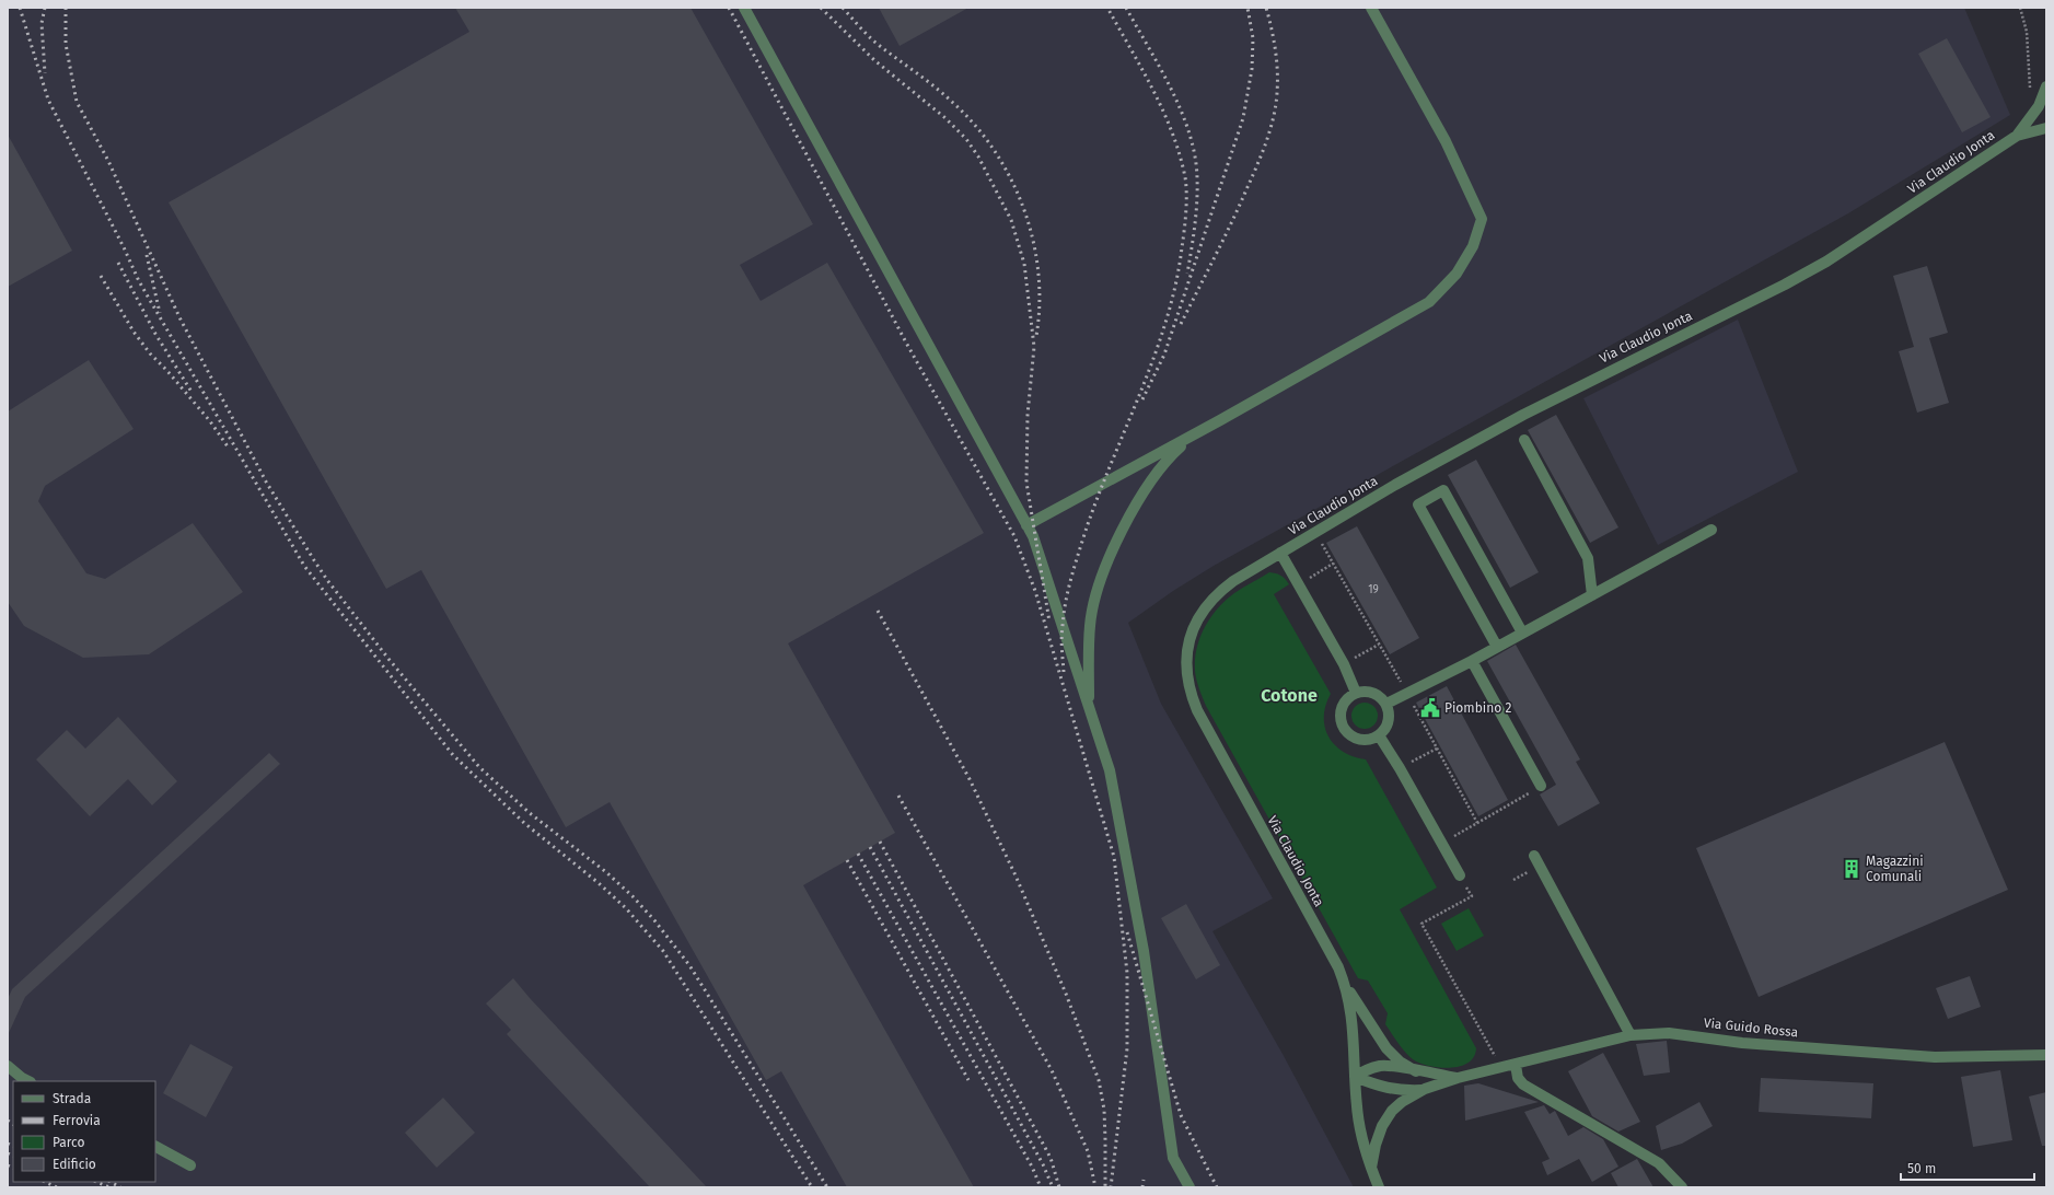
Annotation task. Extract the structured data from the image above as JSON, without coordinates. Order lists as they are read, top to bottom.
{
  "streets": {
    "street": ["Via Claudio Jonta", "Via Guido Rossa"]
  },
  "crossings": [
    ["Via Claudio Jonta", "Via Guido Rossa"]
  ],
  "districts": ["Cotone"],
  "places": {
    "public building": ["Piombino 2"],
    "building": ["Magazzini Comunali"]
  },
  "house_numbers": ["19"],
  "legend": [
    "Strada",
    "Ferrovia",
    "Parco",
    "Edificio"
  ],
  "scale_bar": "50 m"
}
